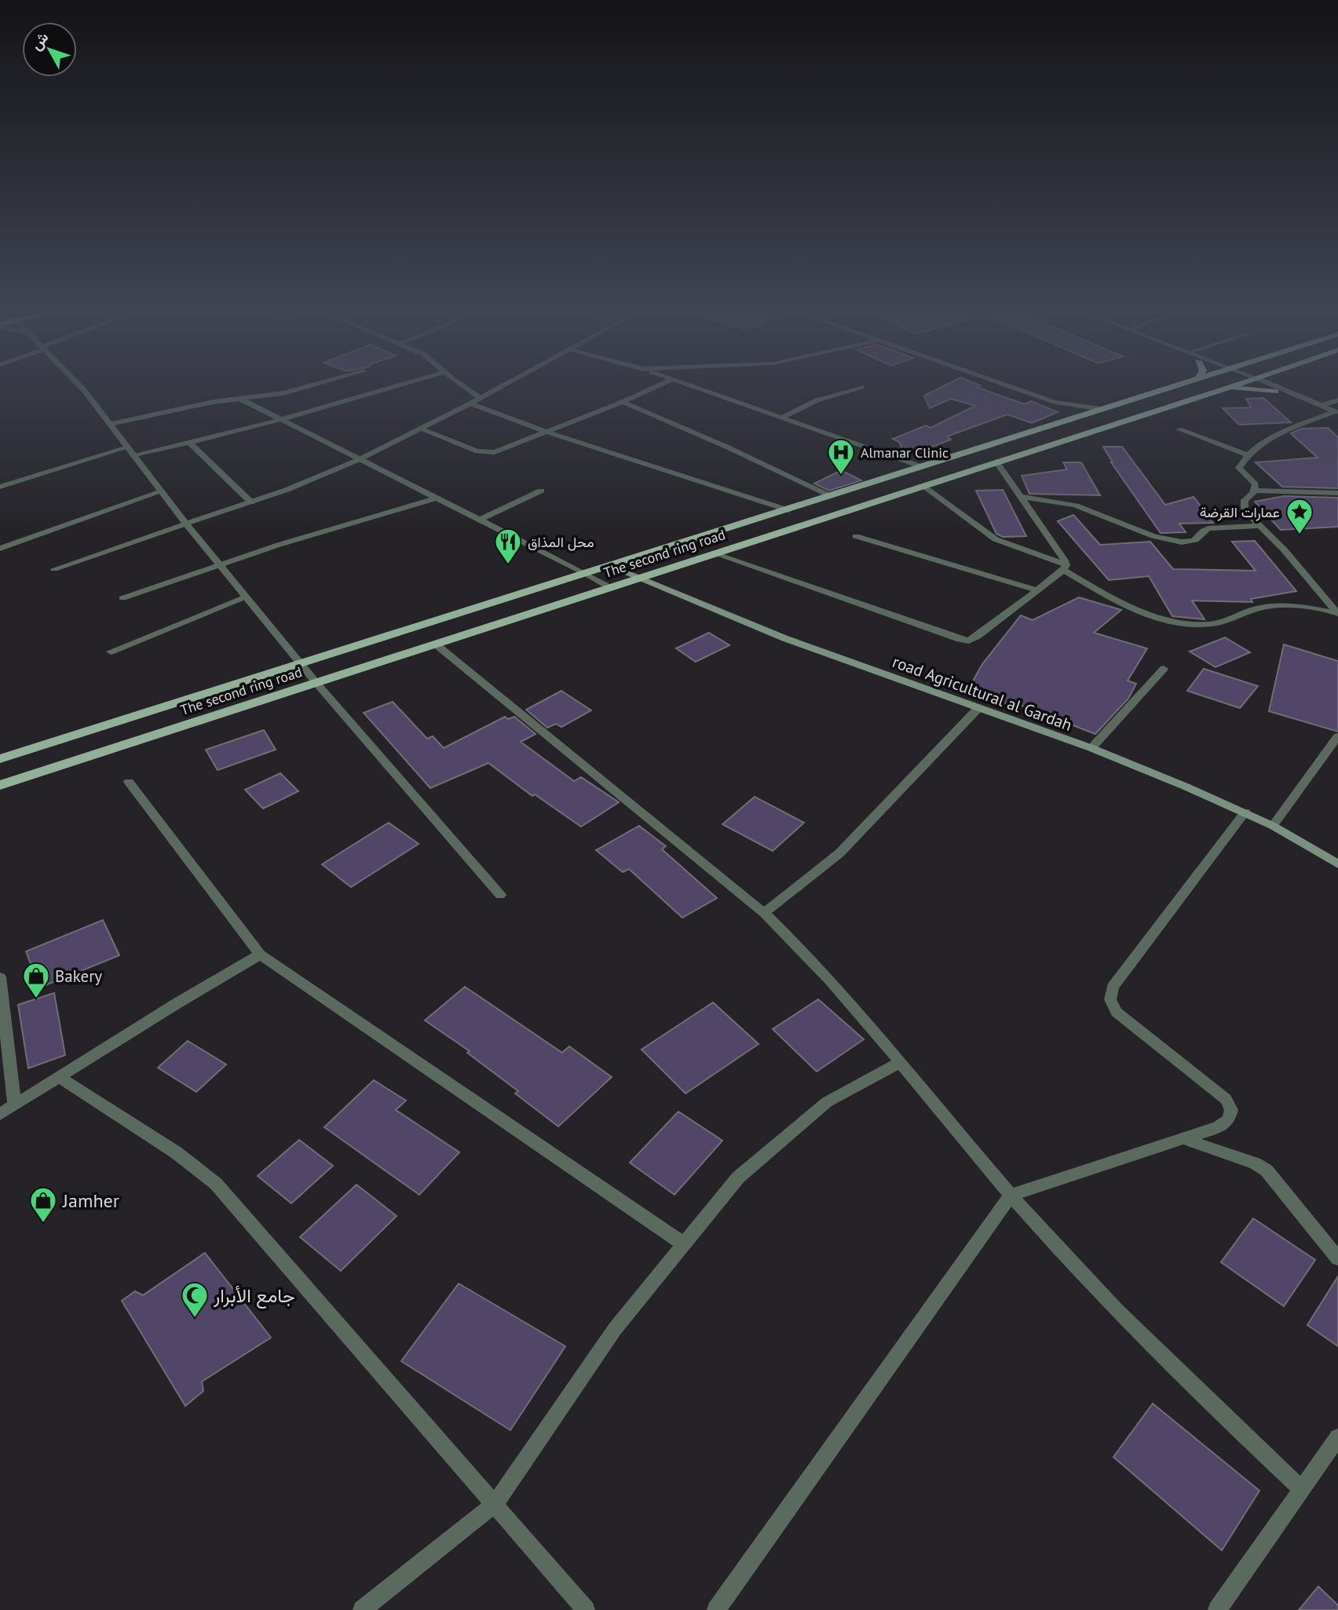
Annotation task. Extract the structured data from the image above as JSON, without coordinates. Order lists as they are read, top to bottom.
{
  "streets": {
    "main road": ["The second ring road", "road Agricultural al Gardah"]
  },
  "crossings": [
    ["The second ring road", "road Agricultural al Gardah"]
  ],
  "places": {
    "hospital": ["Almanar Clinic"],
    "place": ["عمارات القرضة"],
    "restaurant": ["محل المذاق"],
    "shop": ["Bakery", "Jamher"],
    "mosque": ["جامع الأبرار"]
  },
  "north": "top left"
}
